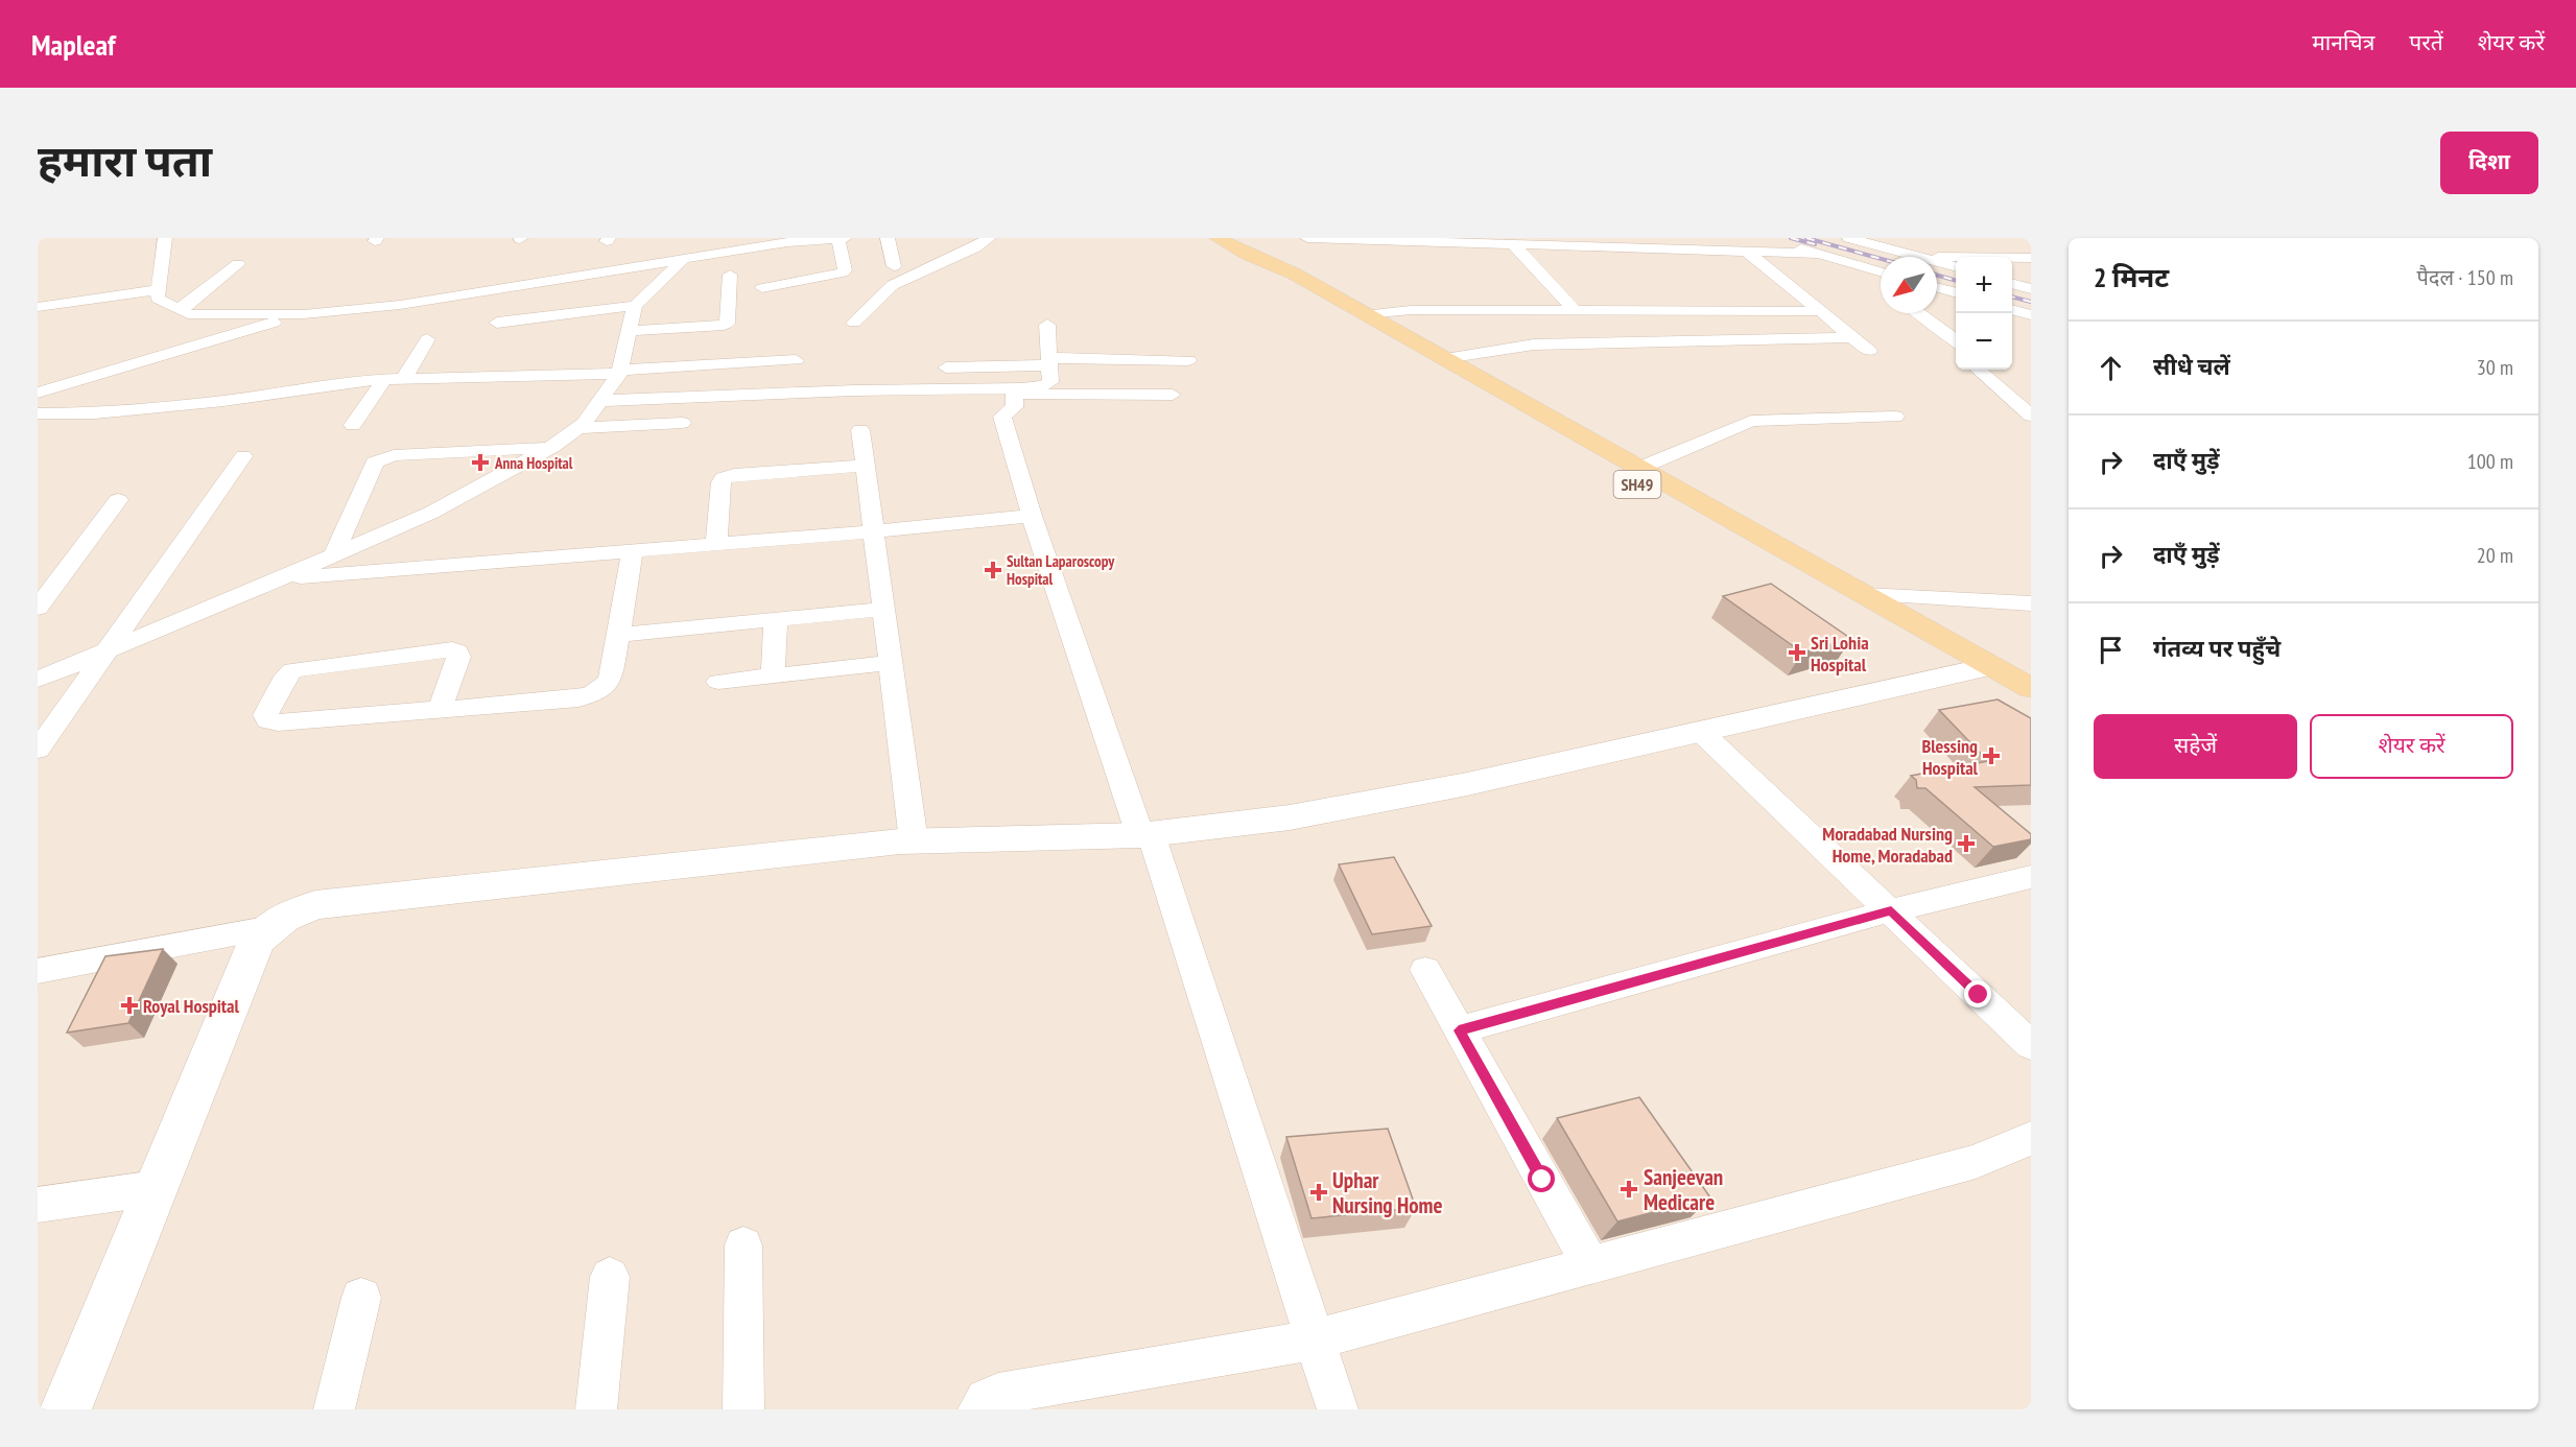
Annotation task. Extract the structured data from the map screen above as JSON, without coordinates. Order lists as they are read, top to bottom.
{
  "streets": {
    "main road": ["SH49"]
  },
  "places": {
    "health": [
      "Anna Hospital",
      "Sultan Laparoscopy Hospital",
      "Sri Lohia Hospital",
      "Blessing Hospital",
      "Moradabad Nursing Home, Moradabad",
      "Royal Hospital",
      "Sanjeevan Medicare",
      "Uphar Nursing Home"
    ]
  },
  "north": "bottom left",
  "page": {
    "header": "Mapleaf",
    "nav": ["मानचित्र", "परतें", "शेयर करें"],
    "title": "हमारा पता",
    "buttons": [
      "दिशा",
      ["सहेजें", "शेयर करें"]
    ],
    "heading": ["2 मिनट", "पैदल · 150 m"],
    "map_buttons": ["+", "−"],
    "list": [
      ["सीधे चलें", "30 m"],
      ["दाएँ मुड़ें", "100 m"],
      ["दाएँ मुड़ें", "20 m"],
      "गंतव्य पर पहुँचे"
    ]
  }
}
